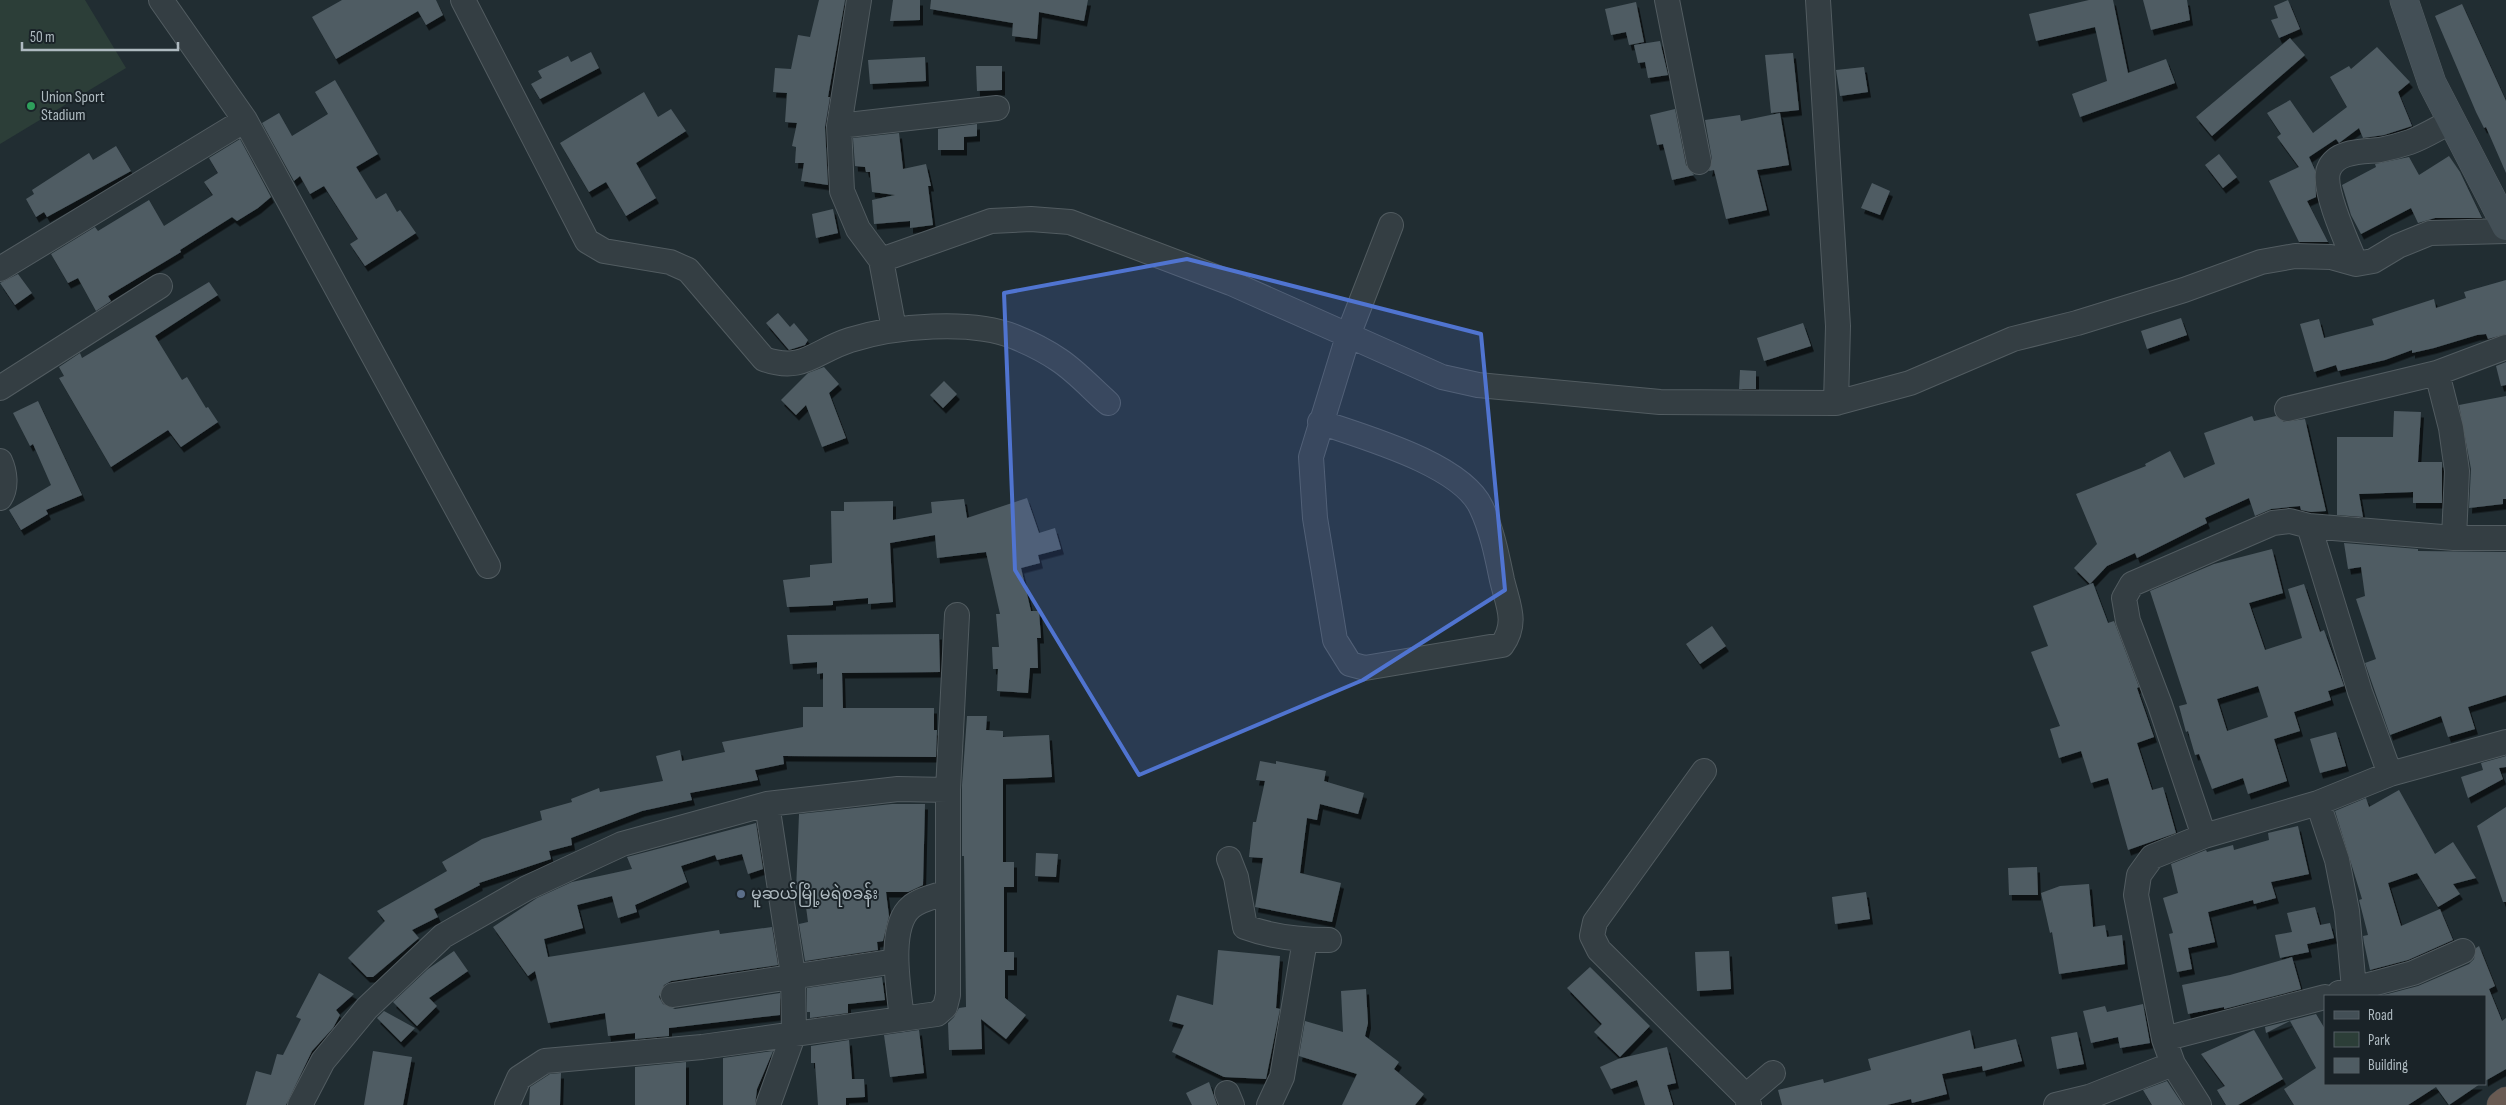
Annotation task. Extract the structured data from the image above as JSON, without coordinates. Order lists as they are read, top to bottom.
{
  "places": ["Union Sport Stadium", "မူဆယ်မြို့မရဲစခန်း"],
  "legend": ["Road", "Park", "Building"],
  "scale_bar": "50 m"
}
